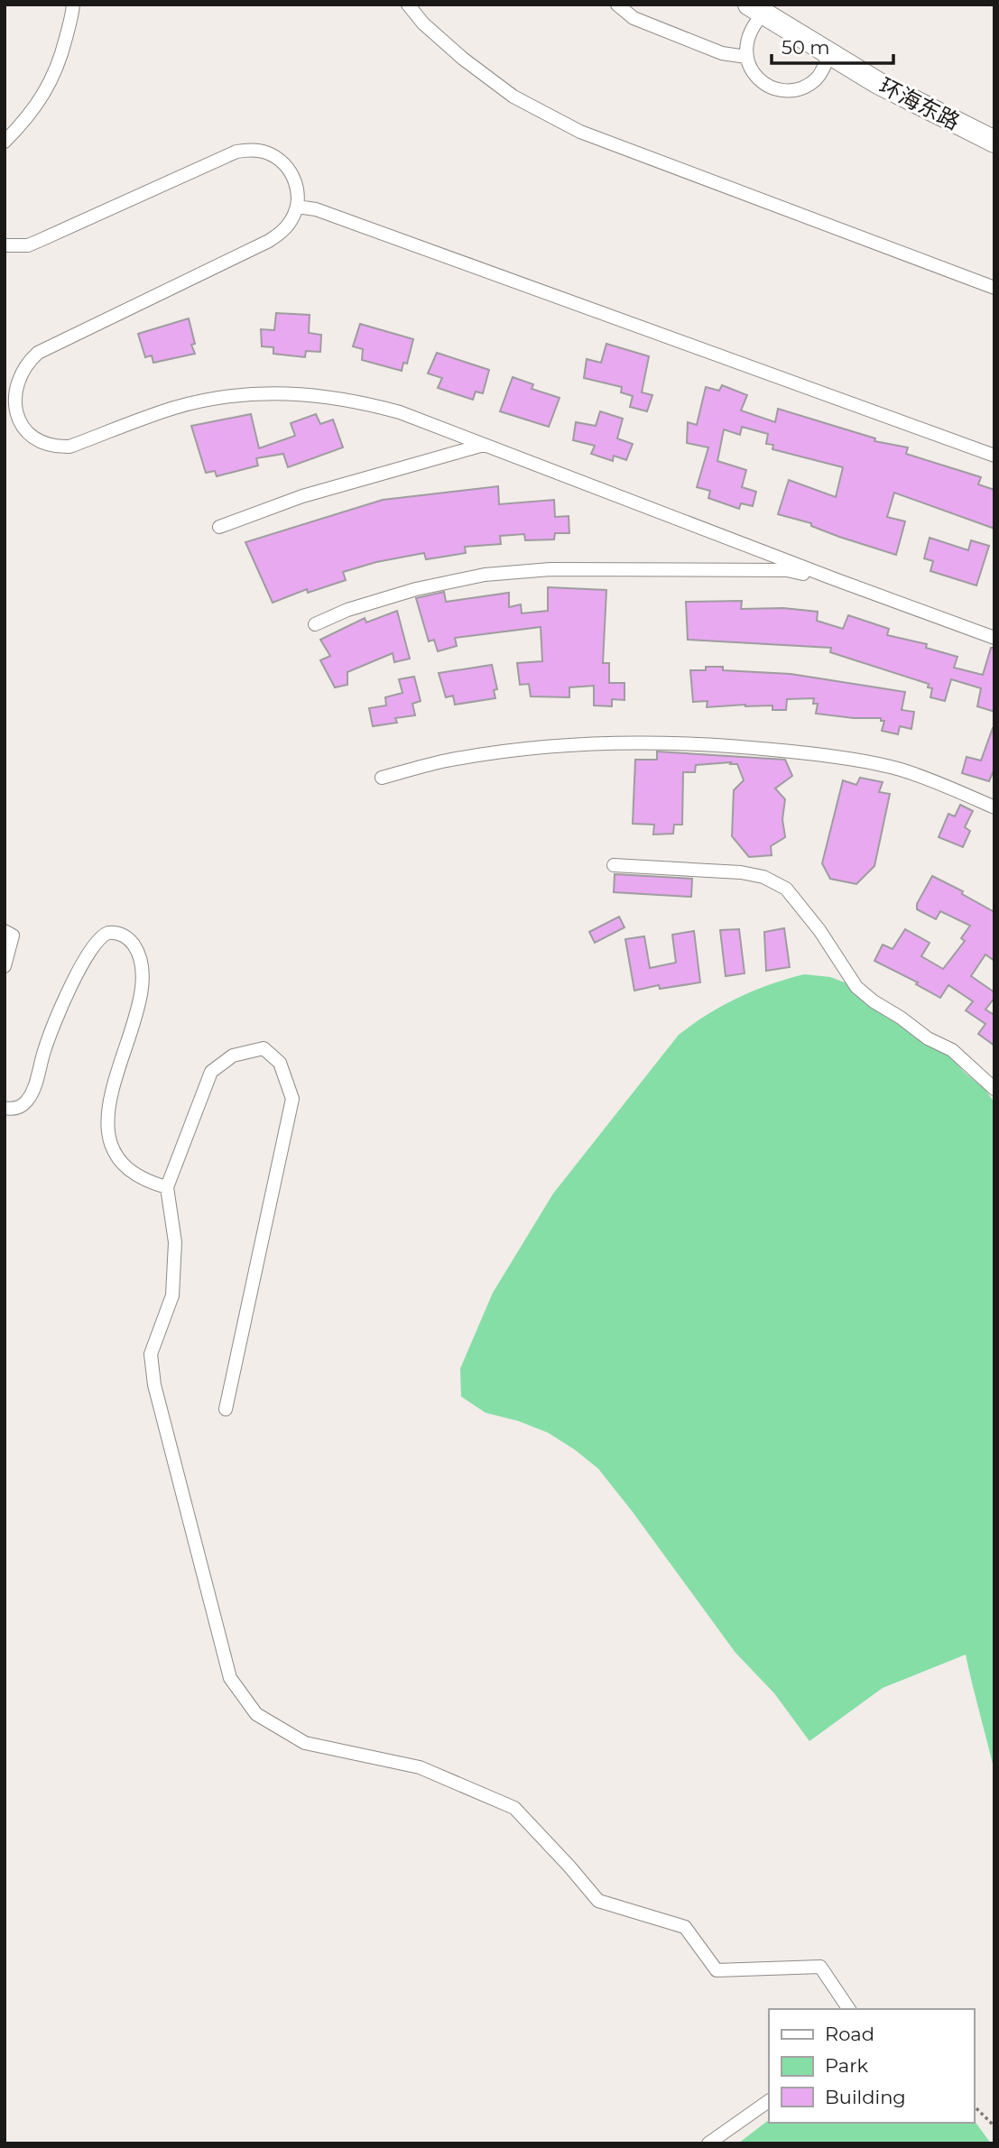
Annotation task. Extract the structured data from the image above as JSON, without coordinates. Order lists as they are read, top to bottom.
{
  "streets": {
    "highway": ["环海东路"]
  },
  "legend": ["Road", "Park", "Building"],
  "scale_bar": "50 m"
}
